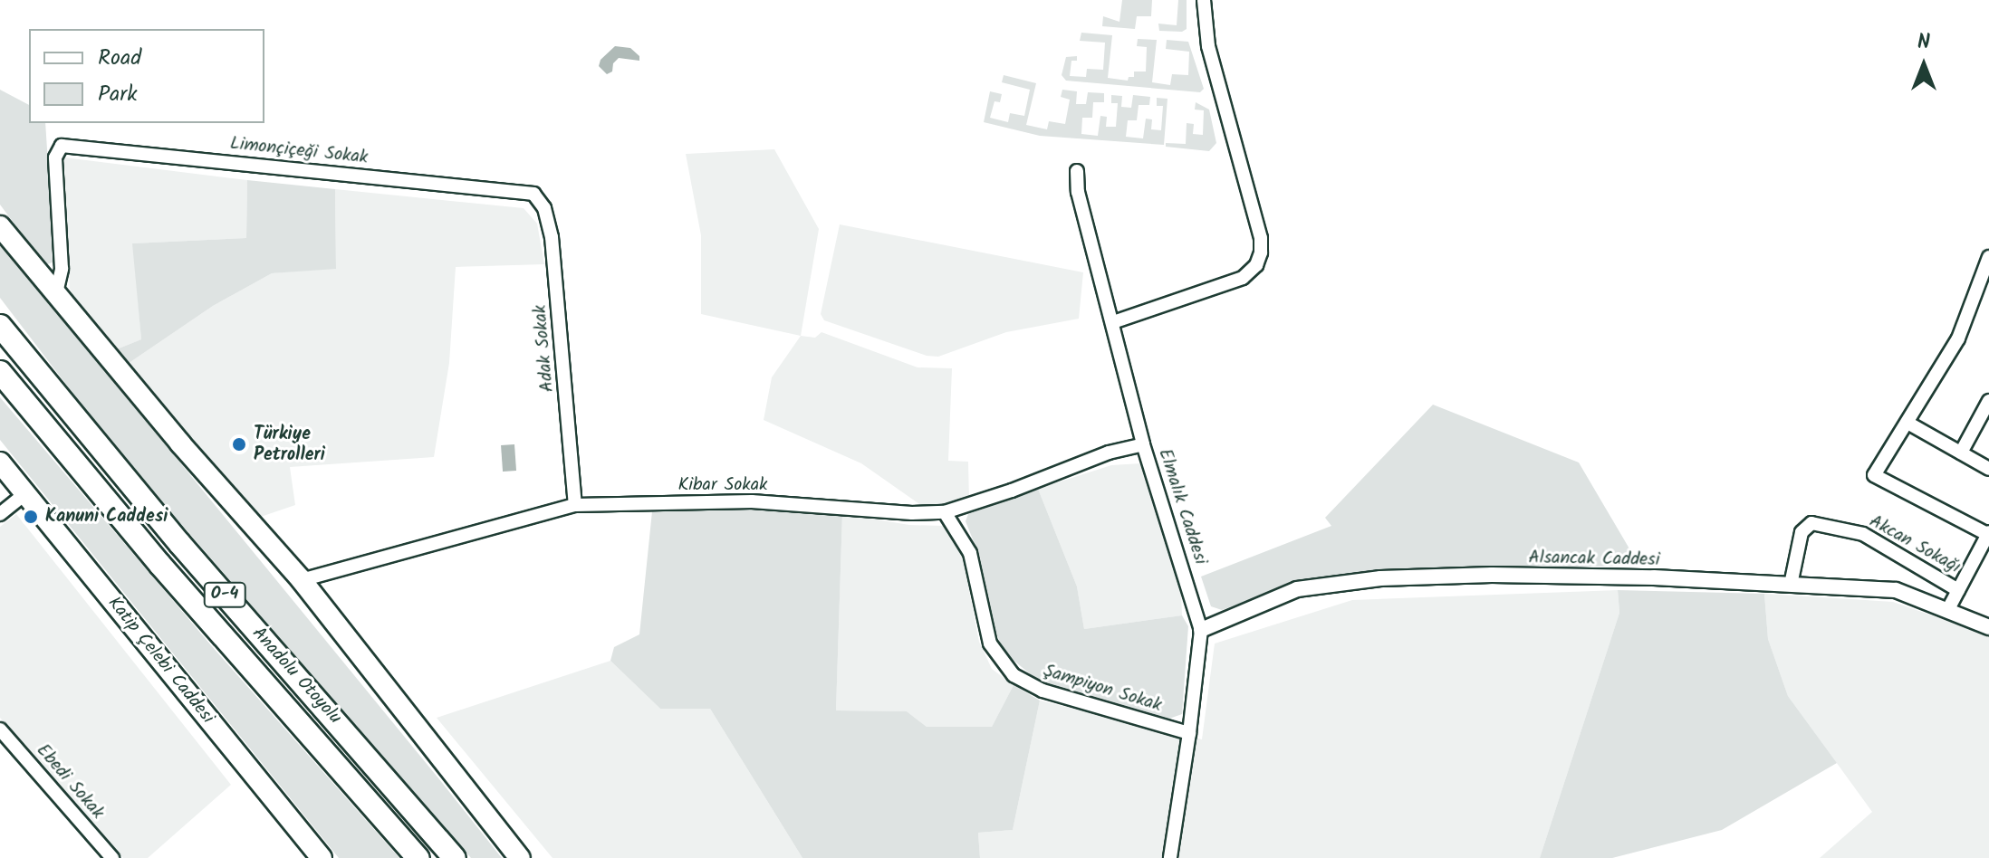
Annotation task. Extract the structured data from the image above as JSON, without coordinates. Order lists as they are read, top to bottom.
{
  "streets": {
    "highway": ["O-4", "Anadolu Otoyolu"],
    "main road": ["Katip Çelebi Caddesi"],
    "street": [
      "Limonçiçeği Sokak",
      "Adak Sokak",
      "Kibar Sokak",
      "Elmalık Caddesi",
      "Akcan Sokağı",
      "Alsancak Caddesi",
      "Şampiyon Sokak",
      "Ebedi Sokak"
    ]
  },
  "crossings": [
    ["Limonçiçeği Sokak", "Adak Sokak"],
    ["Adak Sokak", "Kibar Sokak"],
    ["Kibar Sokak", "Elmalık Caddesi"],
    ["Kibar Sokak", "Şampiyon Sokak"],
    ["Elmalık Caddesi", "Alsancak Caddesi"],
    ["Elmalık Caddesi", "Şampiyon Sokak"],
    ["Akcan Sokağı", "Alsancak Caddesi"]
  ],
  "places": ["Türkiye Petrolleri", "Kanuni Caddesi"],
  "legend": ["Road", "Park"],
  "north": "top"
}
